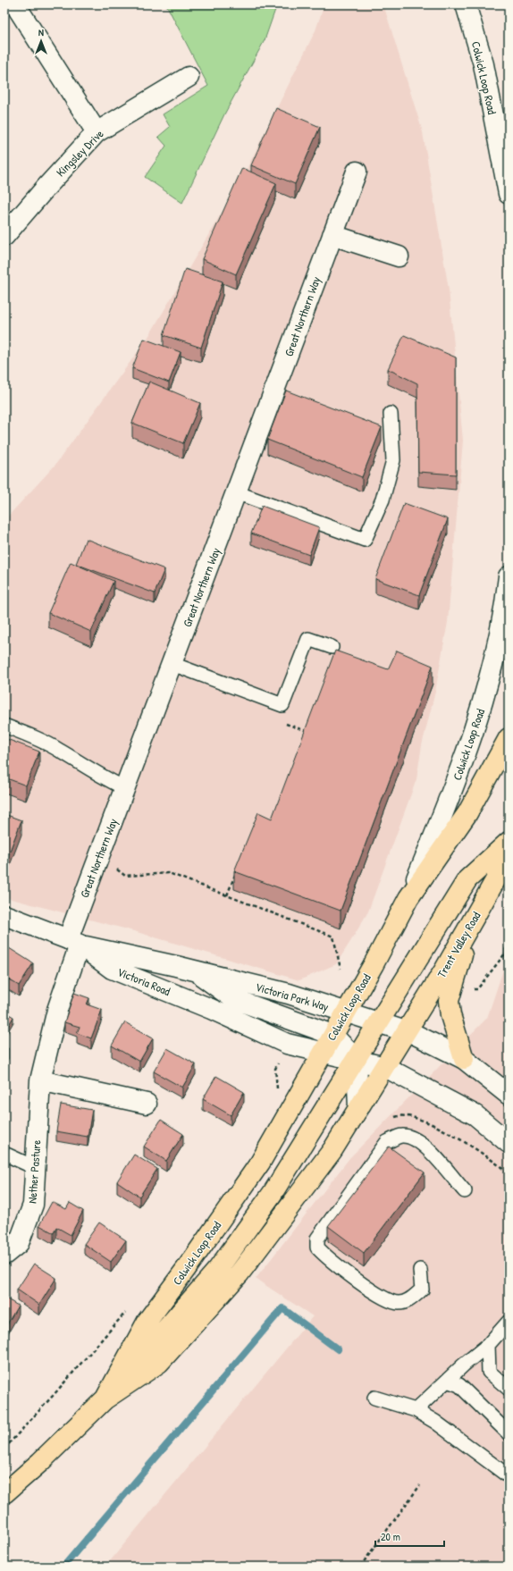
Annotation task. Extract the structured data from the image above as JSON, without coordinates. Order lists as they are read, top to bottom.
{
  "streets": {
    "main road": ["Colwick Loop Road", "Trent Valley Road"],
    "street": [
      "Kingsley Drive",
      "Great Northern Way",
      "Victoria Road",
      "Victoria Park Way",
      "Nether Pasture"
    ]
  },
  "crossings": [
    ["Colwick Loop Road", "Trent Valley Road"],
    ["Colwick Loop Road", "Victoria Road"],
    ["Colwick Loop Road", "Victoria Park Way"],
    ["Great Northern Way", "Victoria Road"],
    ["Great Northern Way", "Victoria Park Way"],
    ["Great Northern Way", "Nether Pasture"],
    ["Trent Valley Road", "Victoria Park Way"],
    ["Victoria Road", "Victoria Park Way"],
    ["Victoria Road", "Nether Pasture"],
    ["Victoria Park Way", "Nether Pasture"]
  ],
  "scale_bar": "20 m",
  "north": "top"
}
